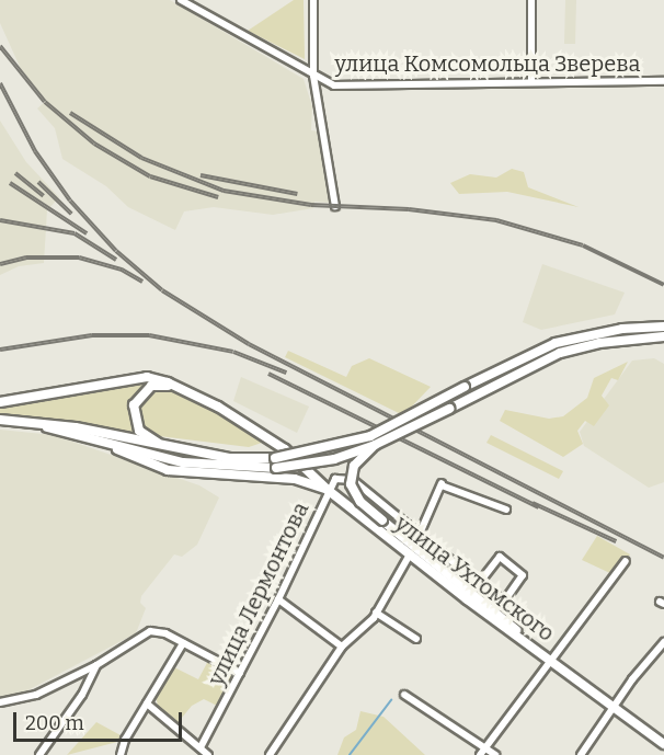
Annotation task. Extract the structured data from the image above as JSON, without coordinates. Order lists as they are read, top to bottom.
{
  "streets": {
    "main road": ["улица Ухтомского"],
    "street": ["улица Комсомольца Зверева", "улица Лермонтова"]
  },
  "crossings": [
    ["улица Ухтомского", "улица Лермонтова"]
  ],
  "scale_bar": "200 m"
}
